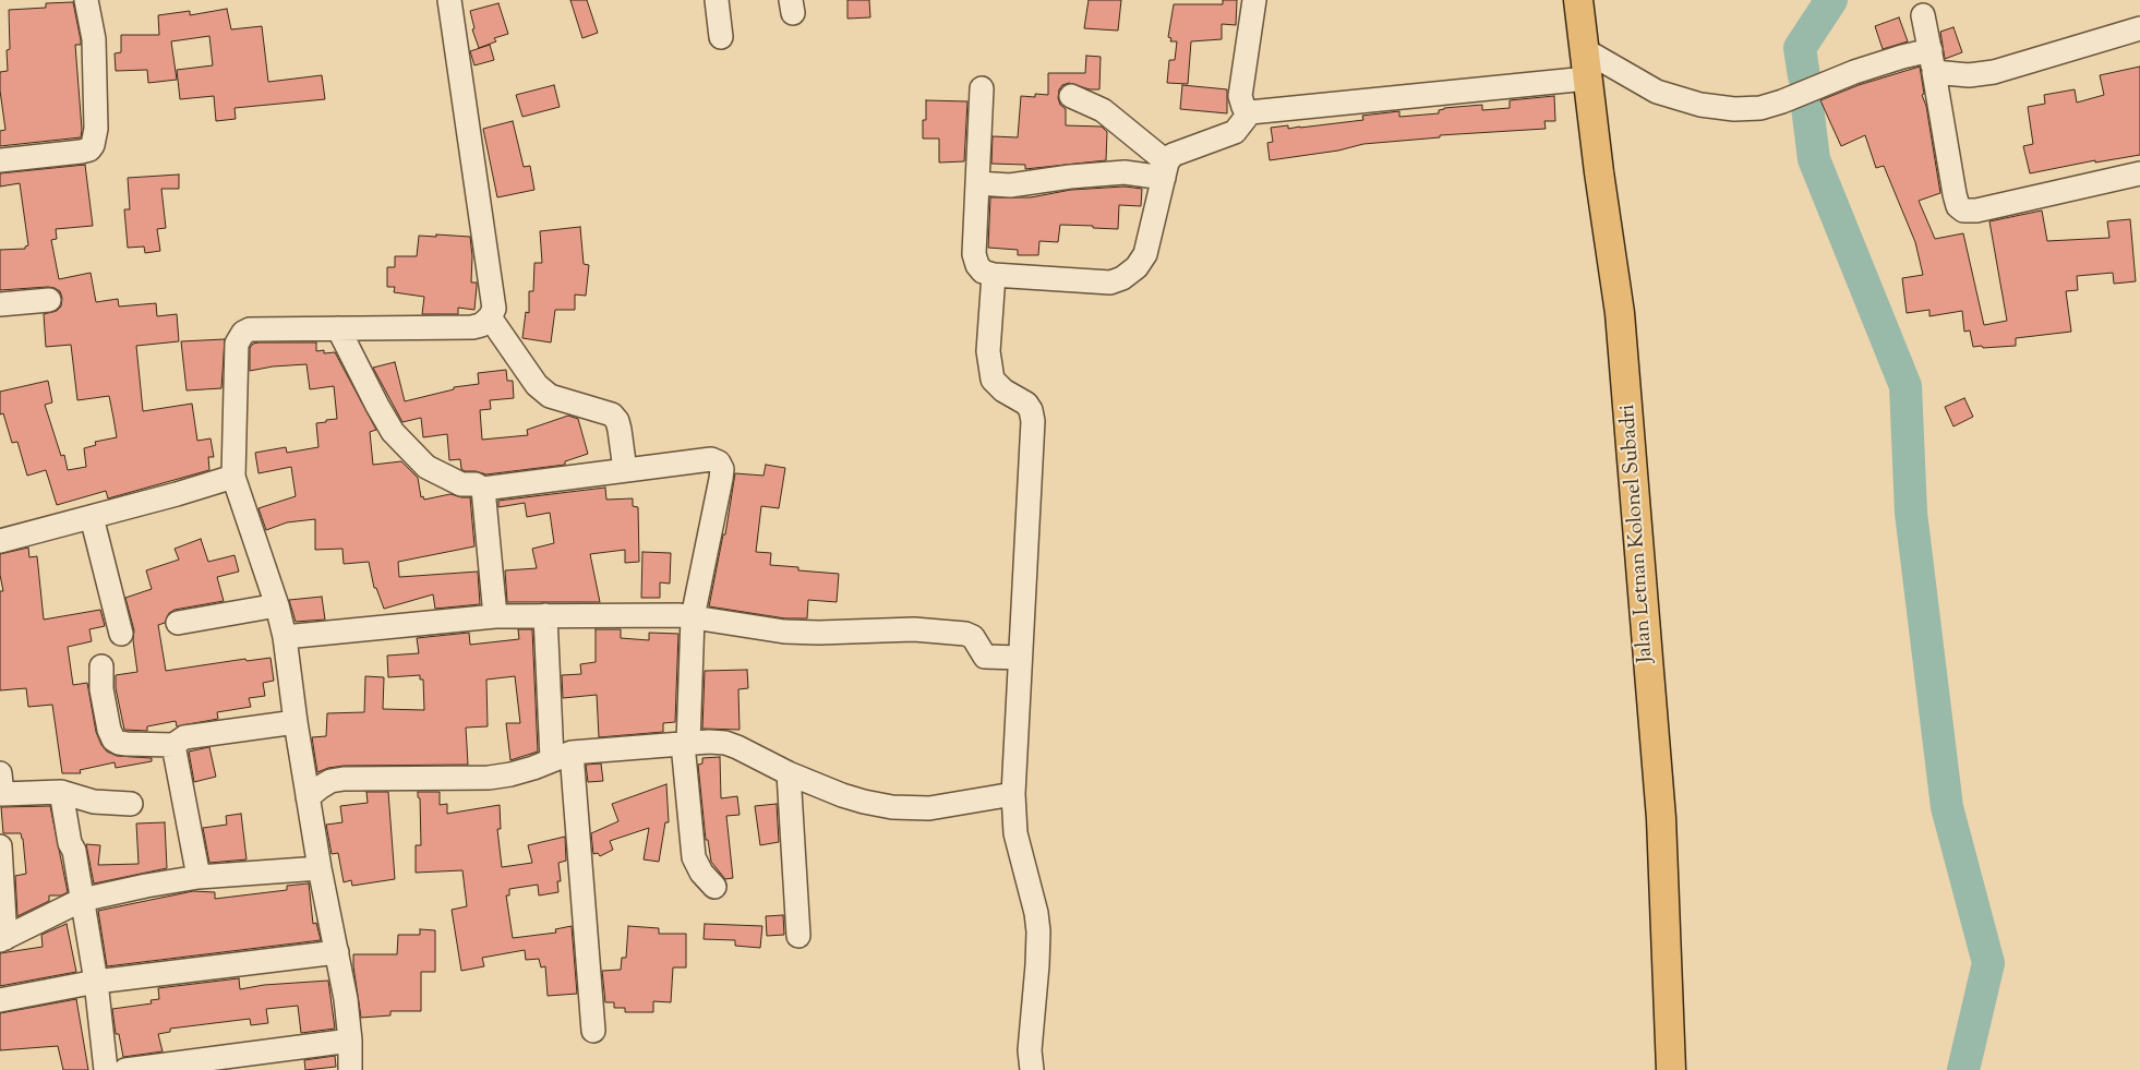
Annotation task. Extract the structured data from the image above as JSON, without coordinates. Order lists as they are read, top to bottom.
{
  "streets": {
    "main road": ["Jalan Letnan Kolonel Subadri"]
  }
}
